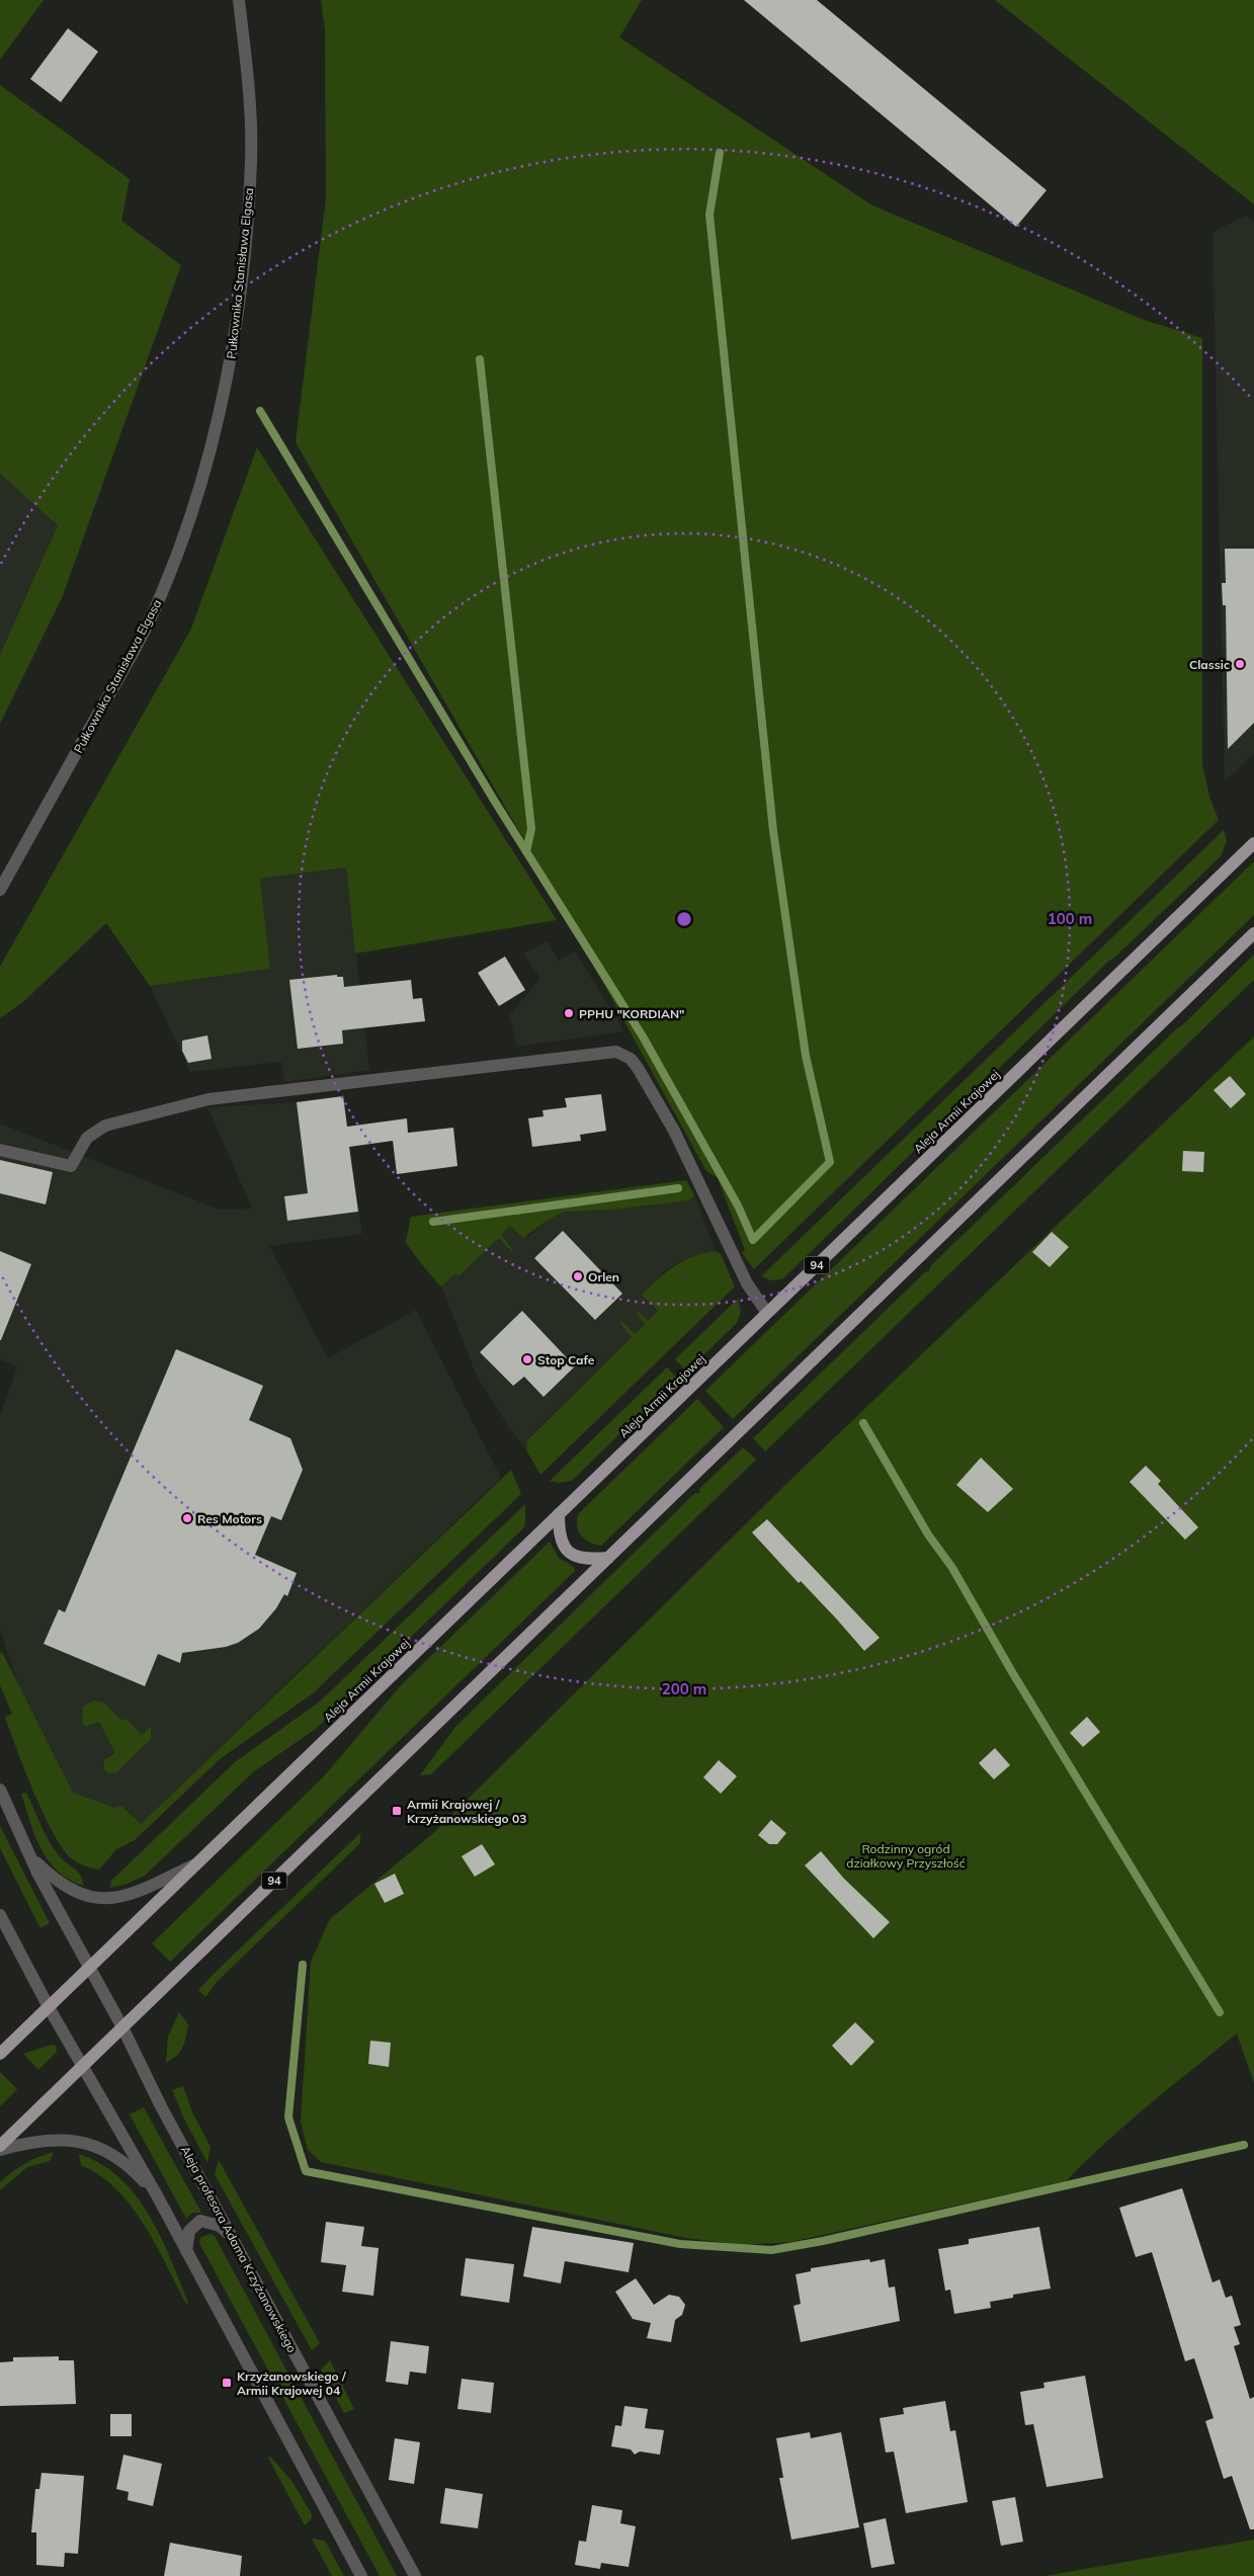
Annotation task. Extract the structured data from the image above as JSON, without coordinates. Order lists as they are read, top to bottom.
{
  "streets": {
    "main road": ["Aleja Armii Krajowej", "94"],
    "street": ["Pułkownika Stanisława Elgasa", "Aleja profesora Adama Krzyżanowskiego"]
  },
  "crossings": [
    ["94", "Aleja profesora Adama Krzyżanowskiego"]
  ],
  "parks": ["Rodzinny ogród działkowy Przyszłość"],
  "places": {
    "other": [
      "Classic",
      "PPHU \"KORDIAN\"",
      "Orlen",
      "Stop Cafe",
      "Res Motors"
    ],
    "transit": ["Armii Krajowej / Krzyżanowskiego 03", "Krzyżanowskiego / Armii Krajowej 04"]
  },
  "rings": ["100 m", "200 m"]
}
